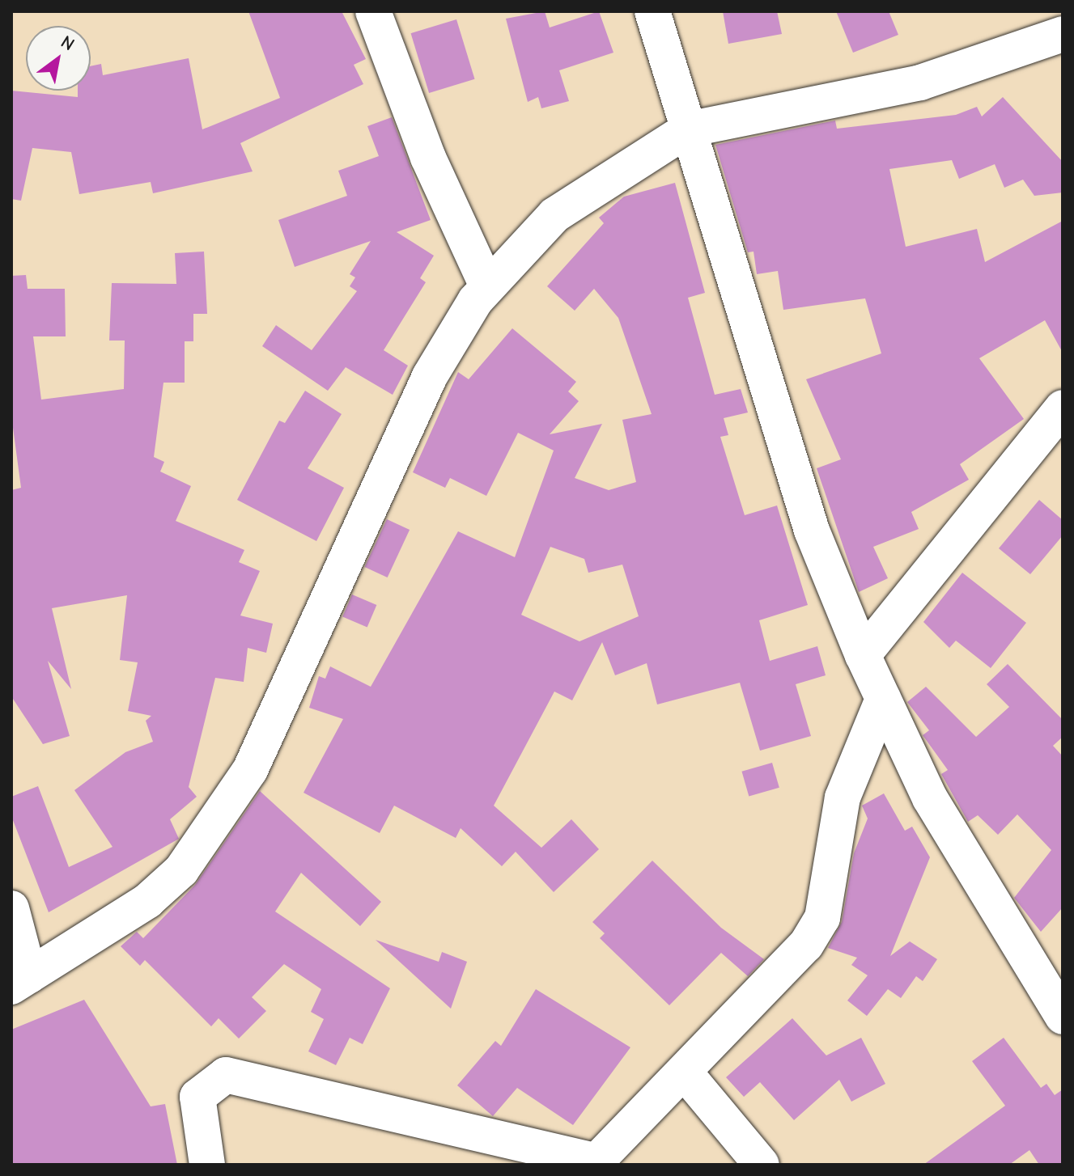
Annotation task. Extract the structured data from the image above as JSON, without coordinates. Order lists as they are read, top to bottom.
{
  "north": "top right"
}
